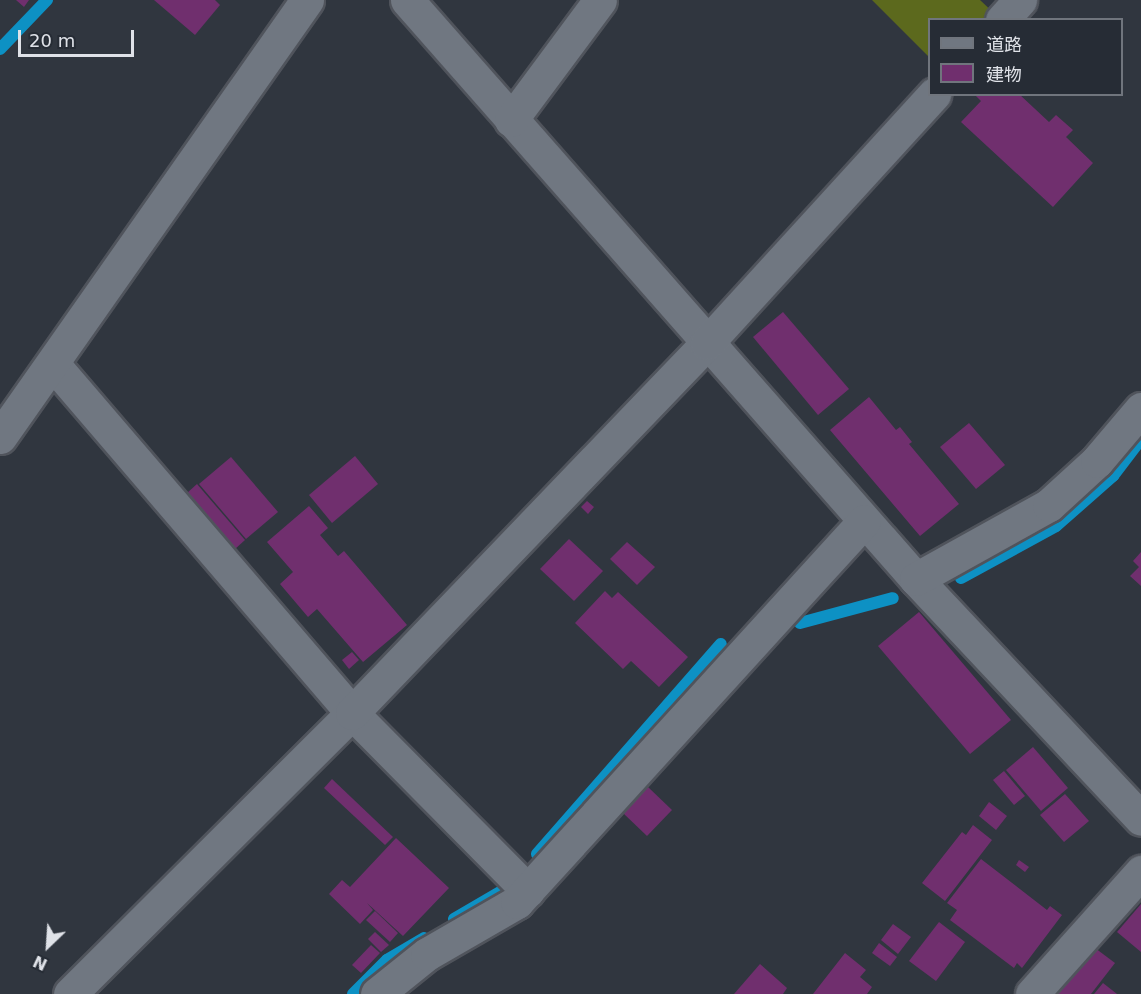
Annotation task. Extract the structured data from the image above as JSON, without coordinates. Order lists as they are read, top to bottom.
{
  "legend": ["道路", "建物"],
  "scale_bar": "20 m",
  "north": "bottom left"
}
